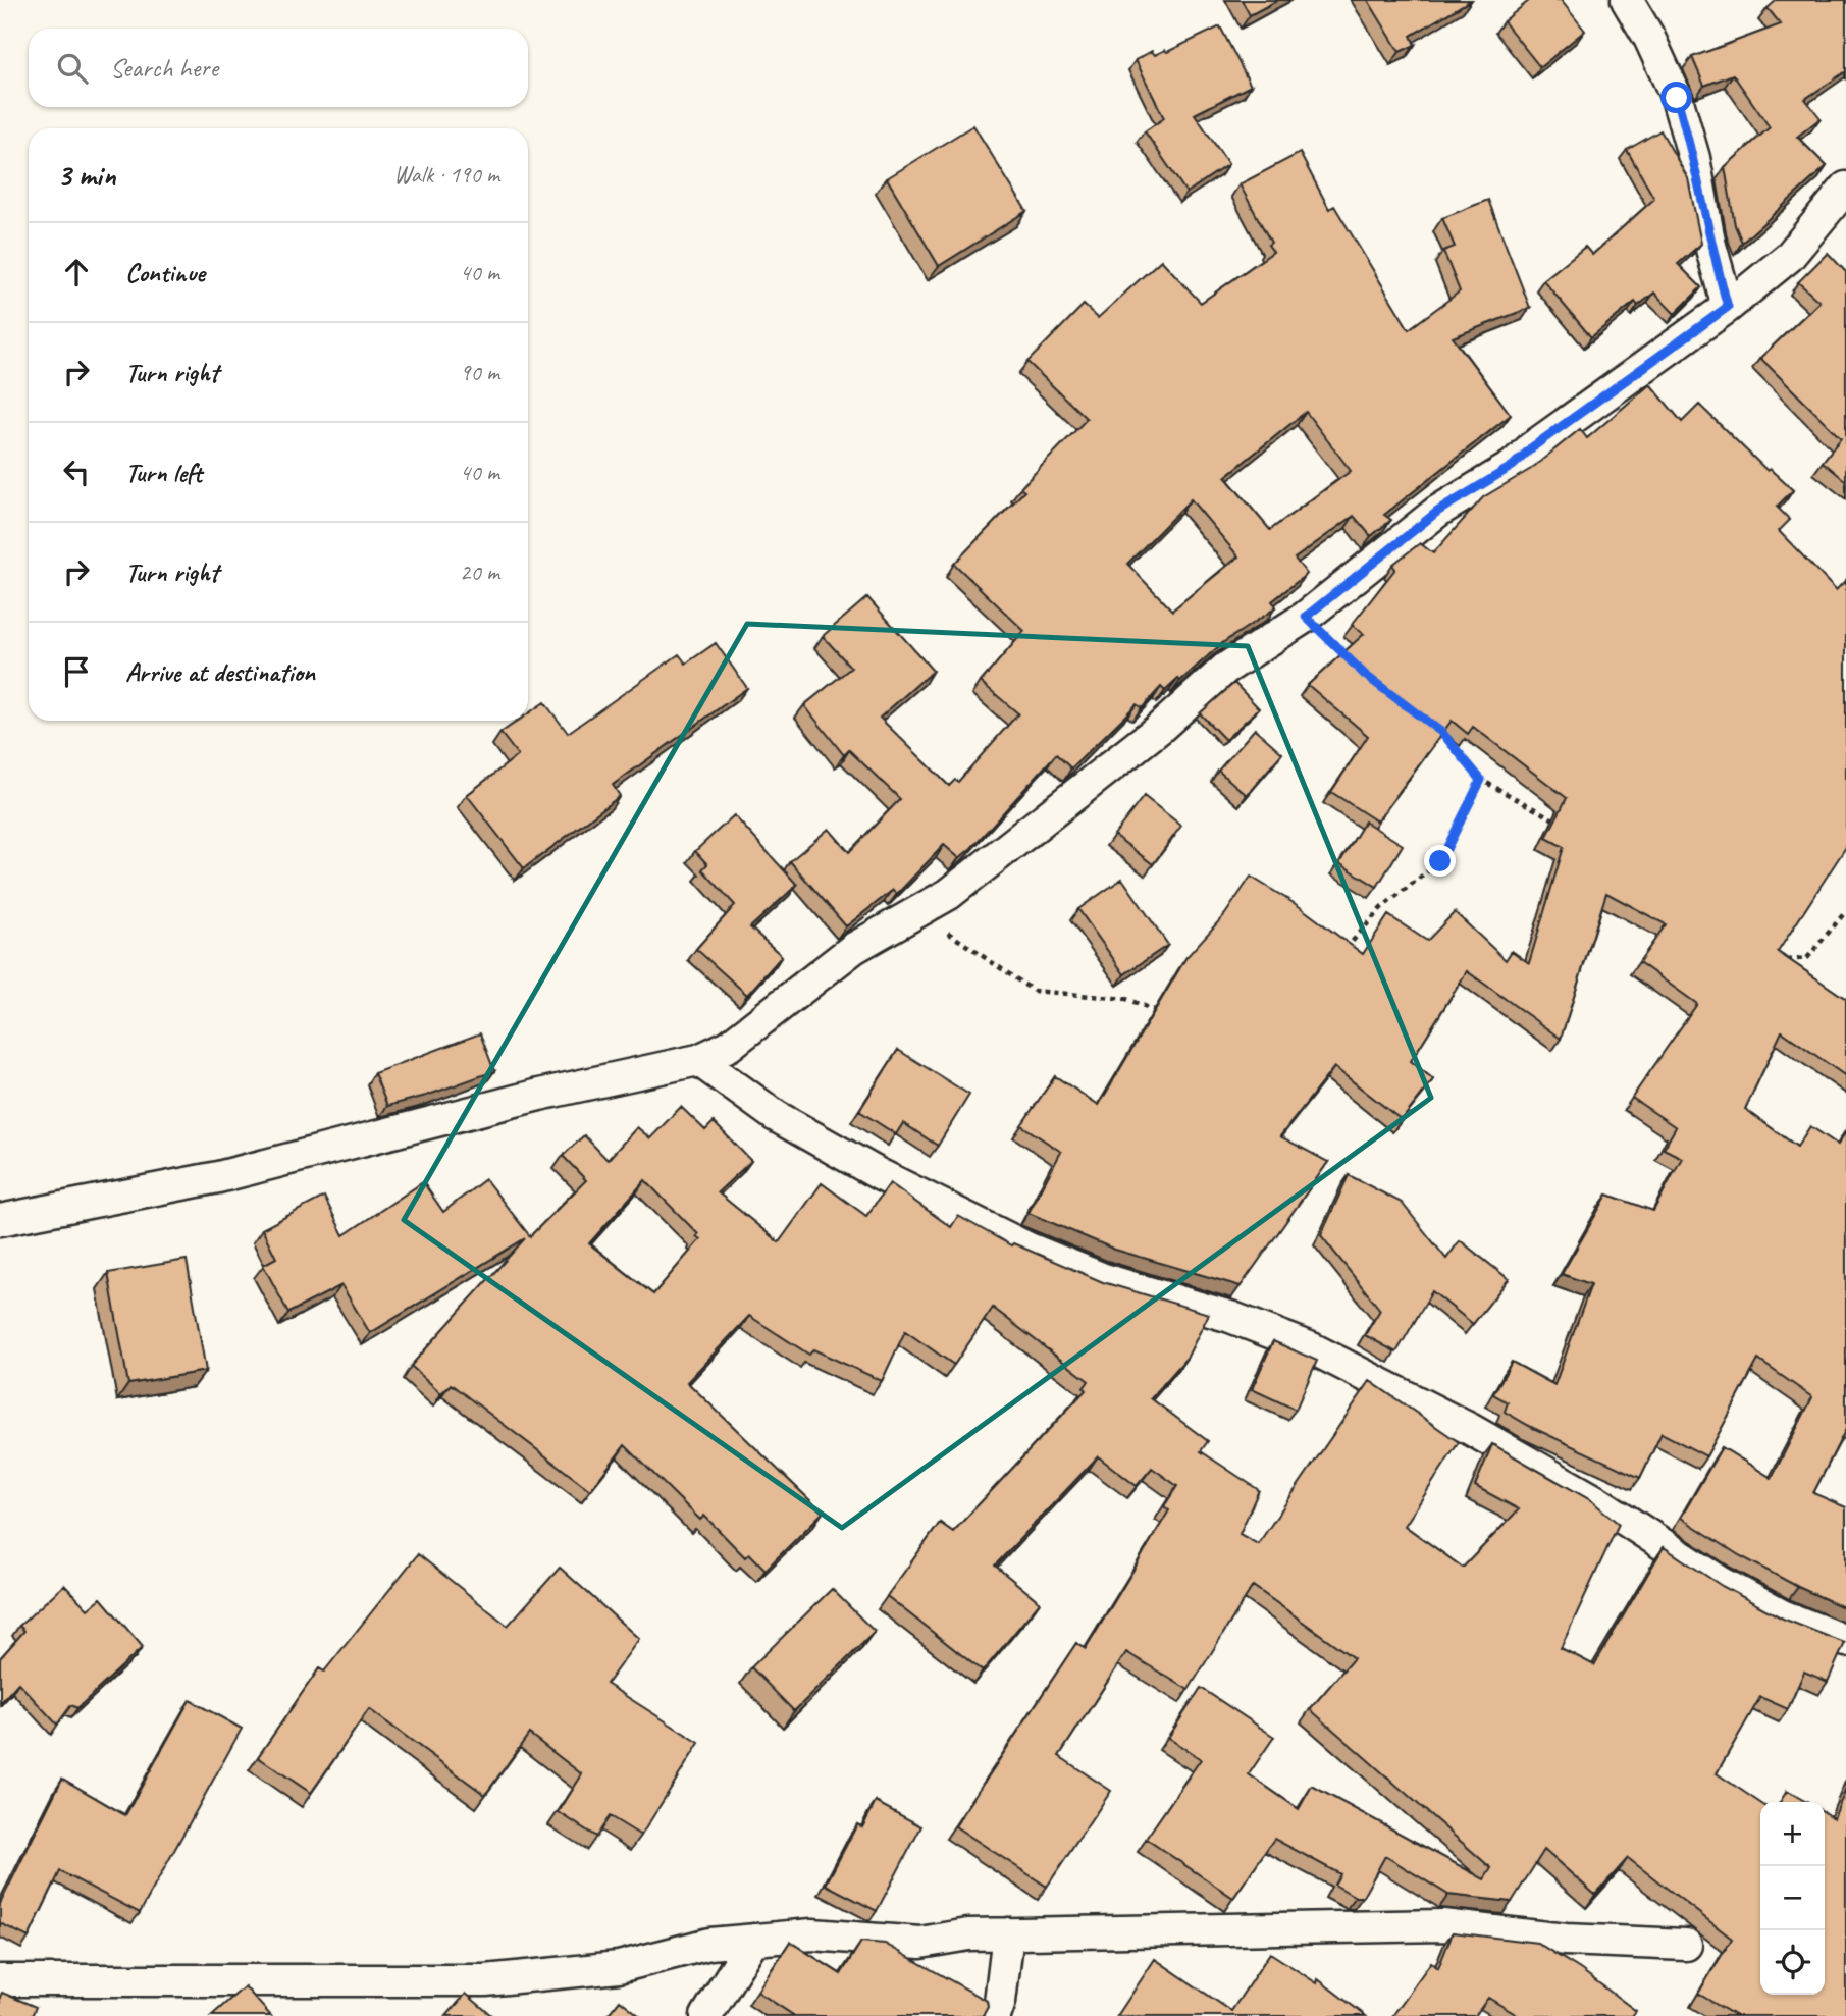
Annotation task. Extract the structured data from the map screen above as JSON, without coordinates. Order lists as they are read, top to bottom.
{
  "page": {
    "search": "Search here",
    "heading": ["3 min", "Walk · 190 m"],
    "list": [
      ["Continue", "40 m"],
      ["Turn right", "90 m"],
      ["Turn left", "40 m"],
      ["Turn right", "20 m"],
      "Arrive at destination"
    ],
    "map_buttons": ["+", "−"]
  }
}
